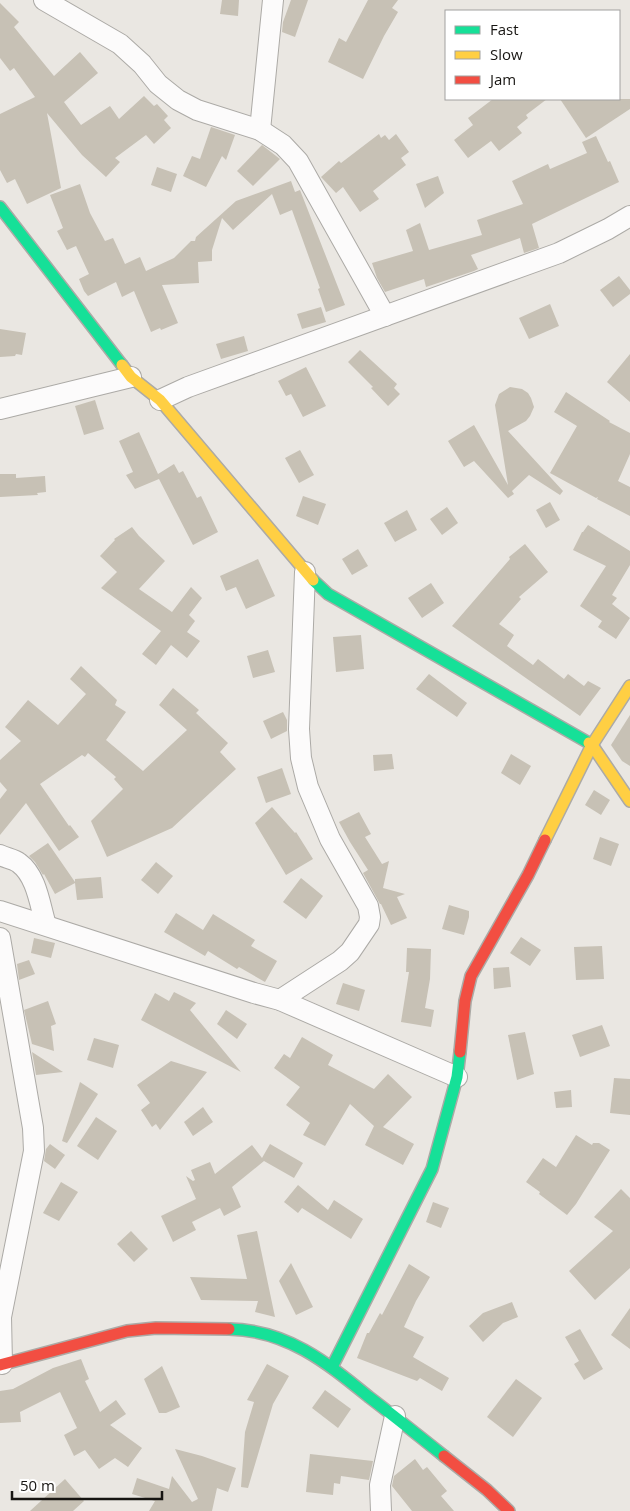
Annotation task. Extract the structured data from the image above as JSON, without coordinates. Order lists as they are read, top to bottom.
{
  "legend": ["Fast", "Slow", "Jam"],
  "scale_bar": "50 m"
}
